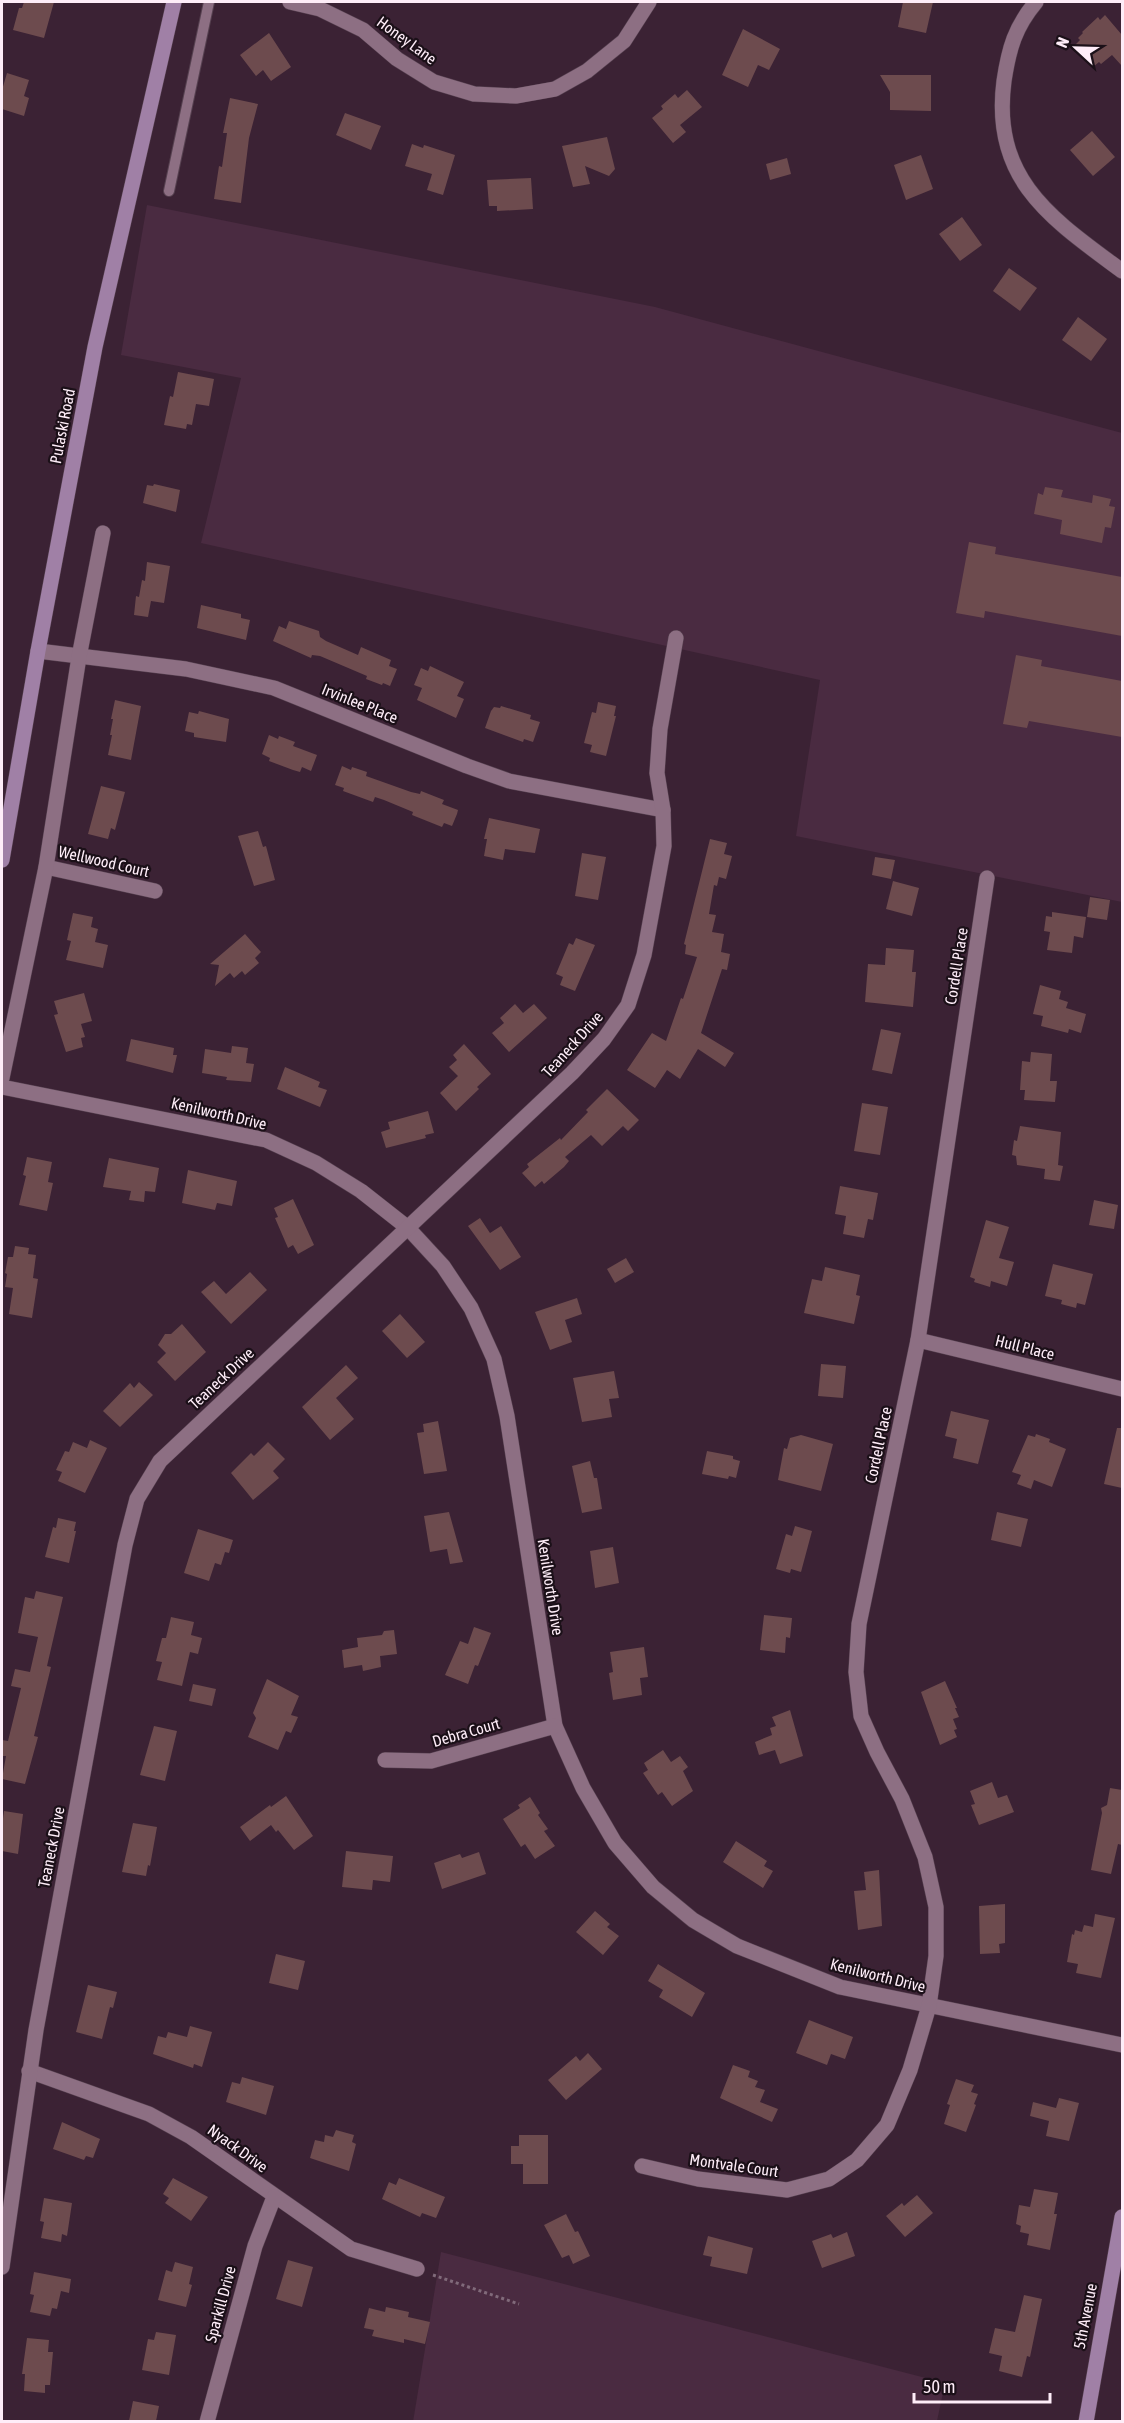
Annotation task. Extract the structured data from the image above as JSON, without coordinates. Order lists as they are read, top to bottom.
{
  "streets": {
    "main road": ["Pulaski Road", "5th Avenue"],
    "street": [
      "Honey Lane",
      "Irvinlee Place",
      "Wellwood Court",
      "Cordell Place",
      "Teaneck Drive",
      "Kenilworth Drive",
      "Hull Place",
      "Debra Court",
      "Nyack Drive",
      "Montvale Court",
      "Sparkill Drive"
    ]
  },
  "crossings": [
    ["Pulaski Road", "Irvinlee Place"],
    ["Irvinlee Place", "Teaneck Drive"],
    ["Cordell Place", "Kenilworth Drive"],
    ["Cordell Place", "Hull Place"],
    ["Cordell Place", "Montvale Court"],
    ["Teaneck Drive", "Kenilworth Drive"],
    ["Teaneck Drive", "Nyack Drive"],
    ["Kenilworth Drive", "Debra Court"],
    ["Kenilworth Drive", "Montvale Court"],
    ["Nyack Drive", "Sparkill Drive"]
  ],
  "scale_bar": "50 m",
  "north": "left"
}
